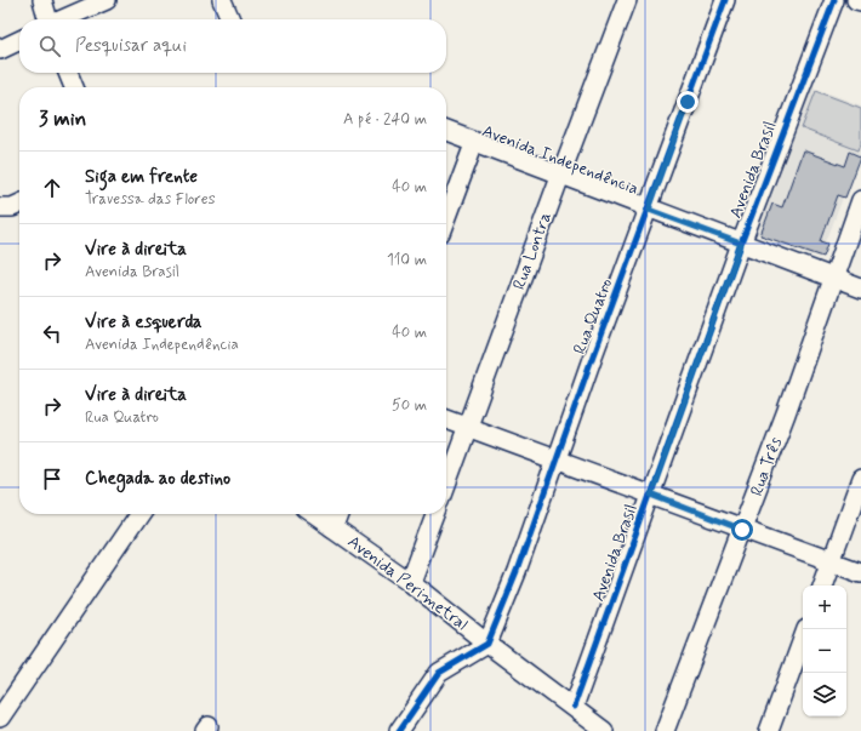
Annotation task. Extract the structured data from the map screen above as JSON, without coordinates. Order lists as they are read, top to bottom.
{
  "streets": {
    "street": [
      "Avenida Independência",
      "Avenida Brasil",
      "Rua Lontra",
      "Rua Quatro",
      "Rua Três",
      "Avenida Perimetral"
    ]
  },
  "crossings": [
    ["Avenida Independência", "Avenida Brasil"],
    ["Avenida Independência", "Rua Lontra"],
    ["Avenida Independência", "Rua Quatro"],
    ["Avenida Independência", "Rua Três"],
    ["Avenida Brasil", "Avenida Perimetral"],
    ["Rua Quatro", "Avenida Perimetral"]
  ],
  "page": {
    "search": "Pesquisar aqui",
    "heading": ["3 min", "A pé · 240 m"],
    "list": [
      ["Siga em frente", "Travessa das Flores", "40 m"],
      ["Vire à direita", "Avenida Brasil", "110 m"],
      ["Vire à esquerda", "Avenida Independência", "40 m"],
      ["Vire à direita", "Rua Quatro", "50 m"],
      "Chegada ao destino"
    ],
    "map_buttons": ["+", "−"]
  }
}
